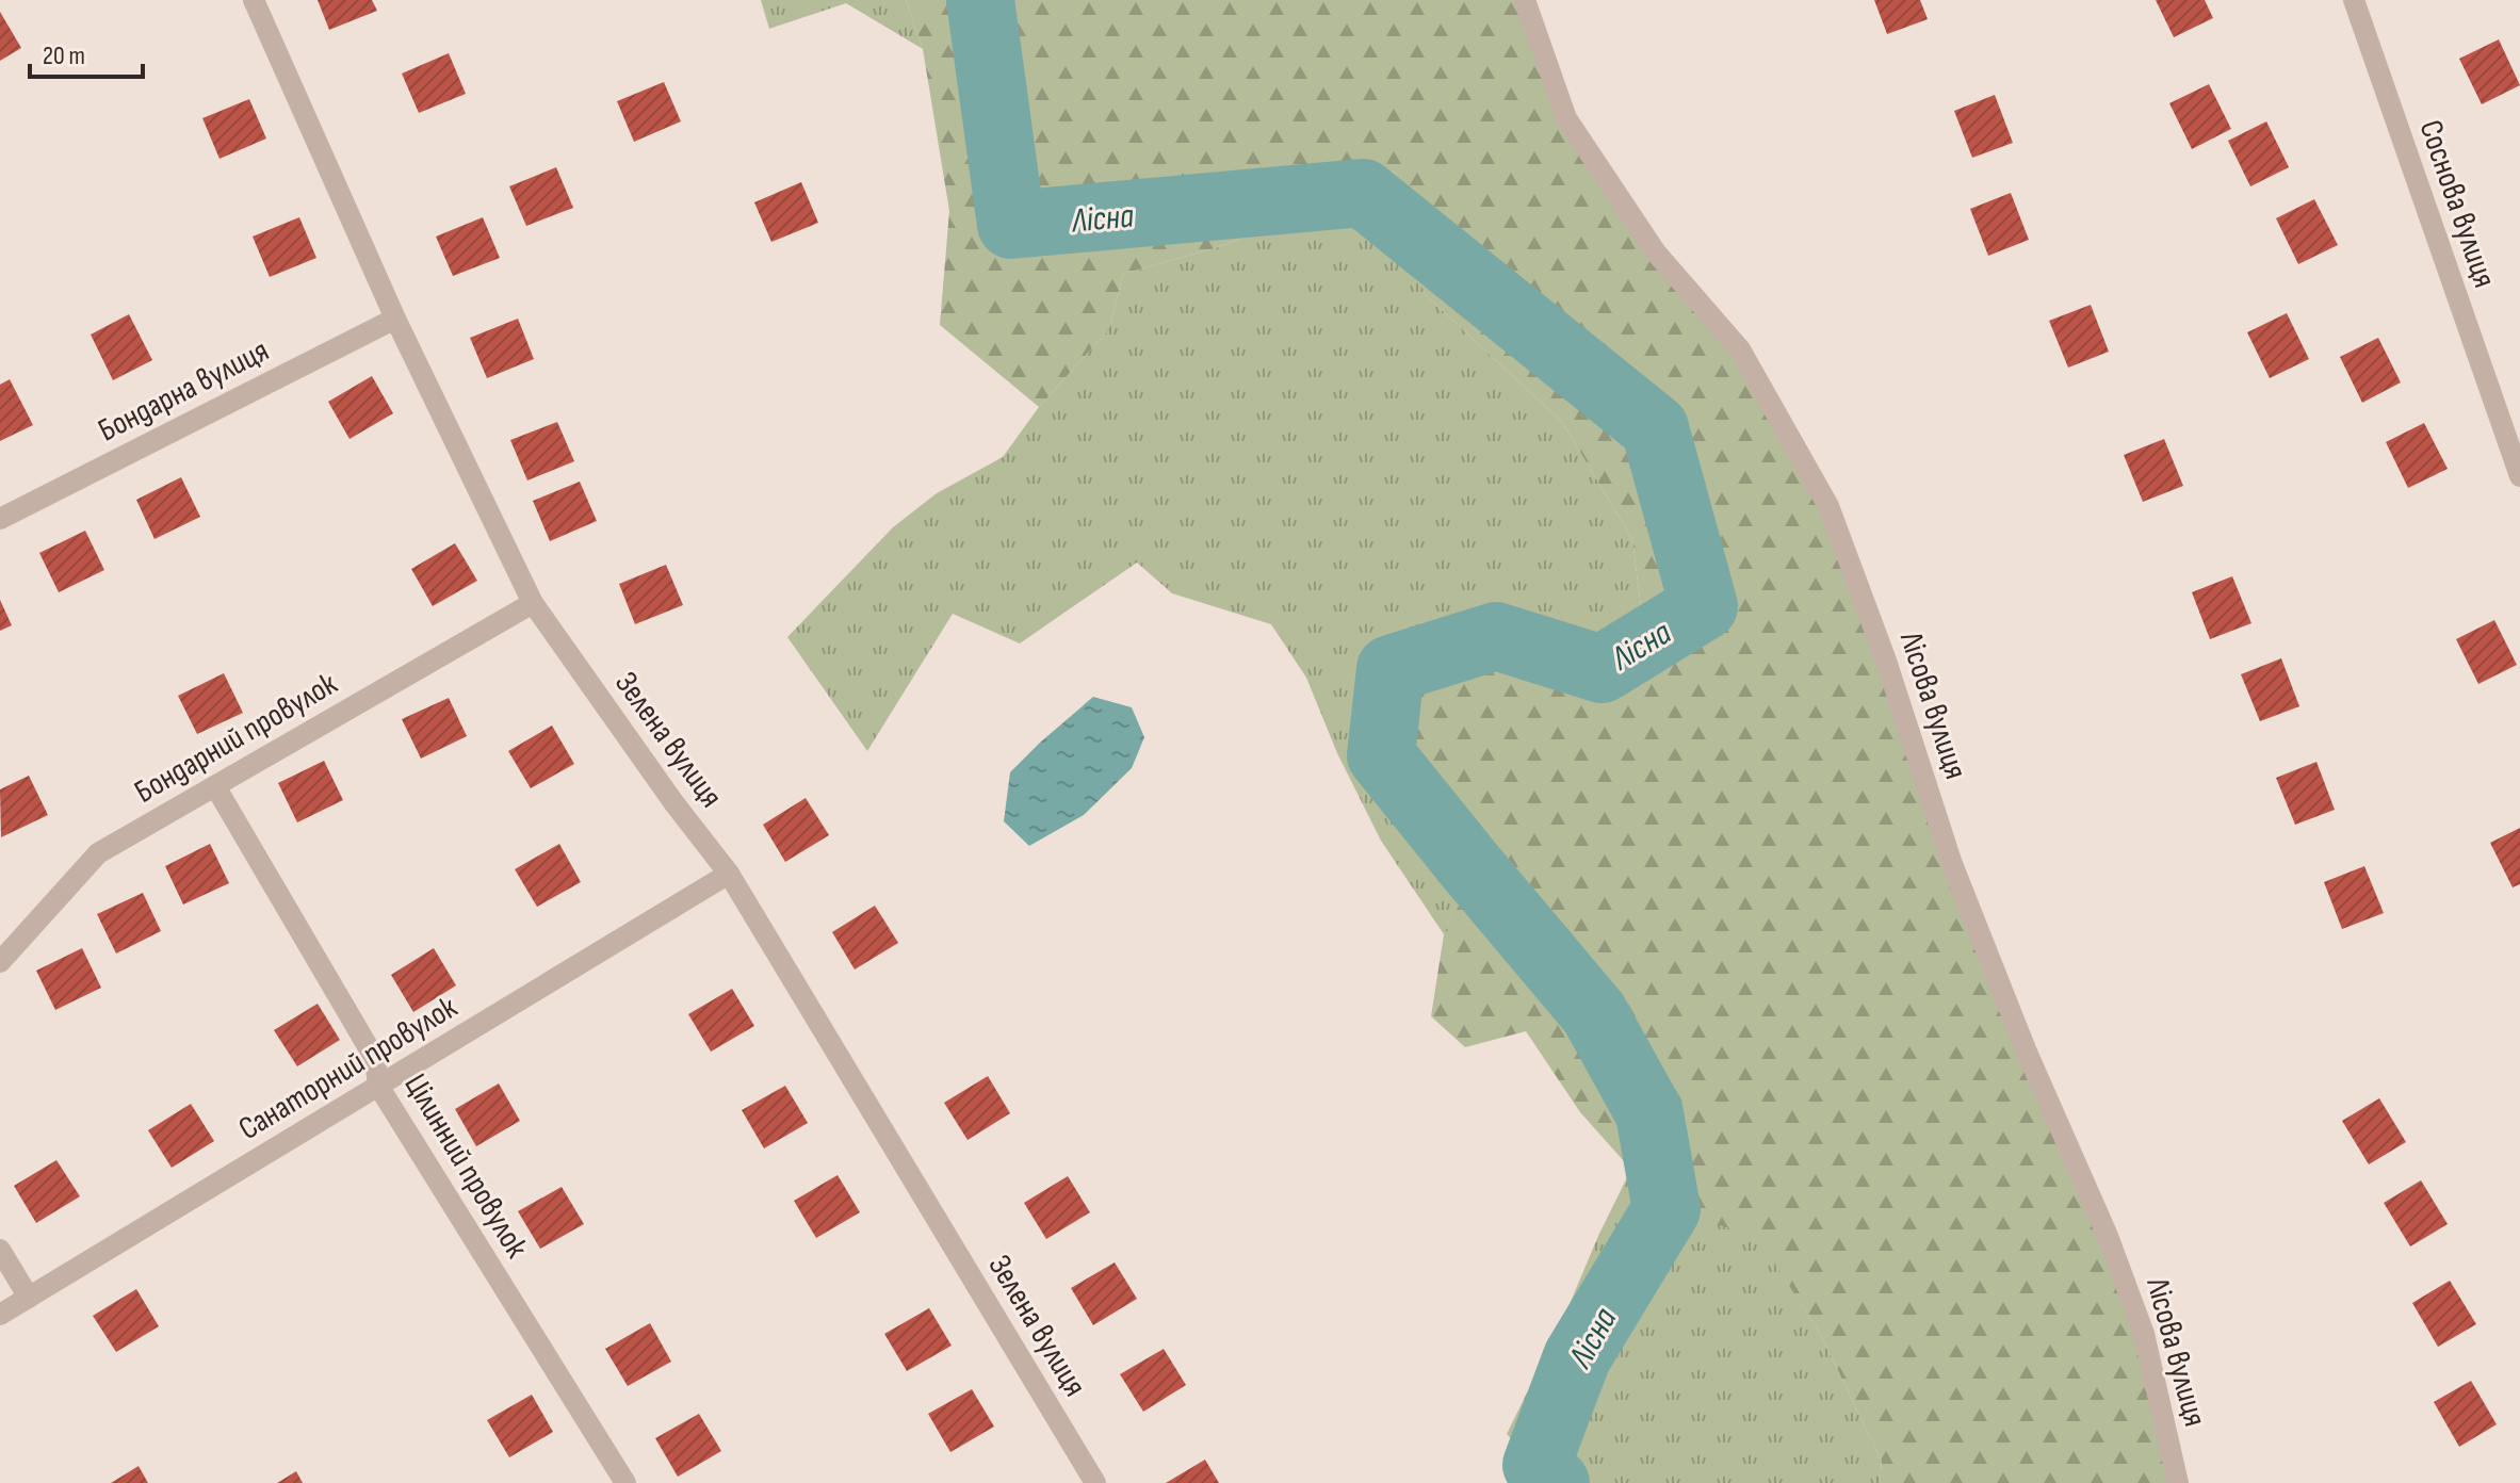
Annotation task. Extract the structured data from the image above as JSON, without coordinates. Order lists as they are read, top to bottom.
{
  "streets": {
    "street": [
      "Соснова вулиця",
      "Бондарна вулиця",
      "Лісова вулиця",
      "Бондарний провулок",
      "Зелена вулиця",
      "Санаторний провулок",
      "Цілинний провулок"
    ]
  },
  "crossings": [
    ["Бондарна вулиця", "Зелена вулиця"],
    ["Бондарний провулок", "Зелена вулиця"],
    ["Бондарний провулок", "Цілинний провулок"],
    ["Зелена вулиця", "Санаторний провулок"],
    ["Санаторний провулок", "Цілинний провулок"]
  ],
  "water": ["Лісна"],
  "scale_bar": "20 m"
}
